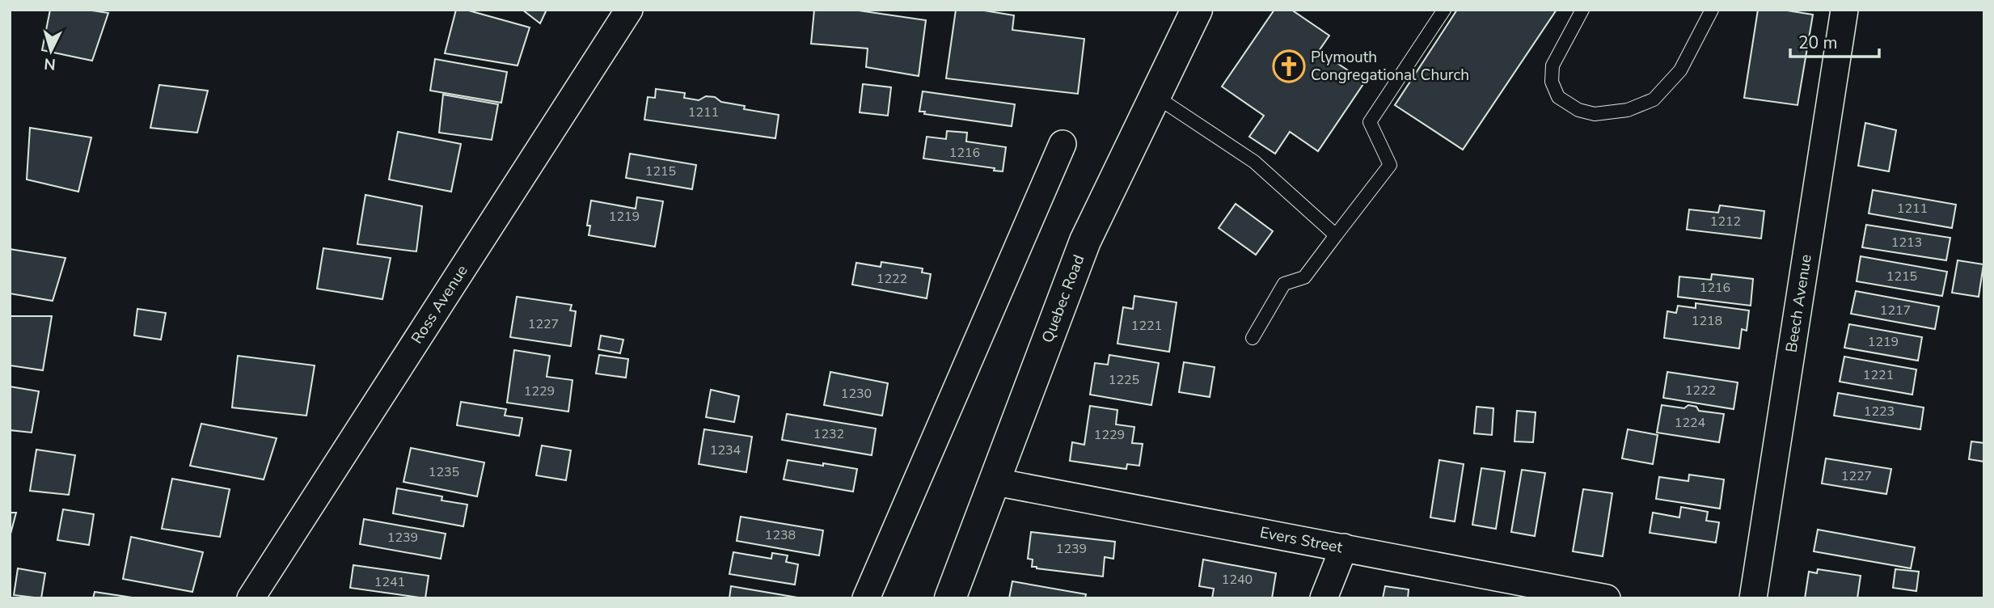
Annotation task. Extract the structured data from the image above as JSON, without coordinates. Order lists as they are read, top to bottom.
{
  "streets": {
    "street": [
      "Quebec Road",
      "Ross Avenue",
      "Beech Avenue",
      "Evers Street"
    ]
  },
  "crossings": [
    ["Quebec Road", "Evers Street"]
  ],
  "places": {
    "church": ["Plymouth Congregational Church"]
  },
  "house_numbers": [
    "1211",
    "1216",
    "1215",
    "1211",
    "1219",
    "1212",
    "1213",
    "1215",
    "1222",
    "1216",
    "1217",
    "1218",
    "1227",
    "1221",
    "1219",
    "1221",
    "1225",
    "1222",
    "1229",
    "1230",
    "1223",
    "1224",
    "1232",
    "1229",
    "1234",
    "1235",
    "1227",
    "1238",
    "1239",
    "1239",
    "1240",
    "1241"
  ],
  "scale_bar": "20 m",
  "north": "bottom"
}
